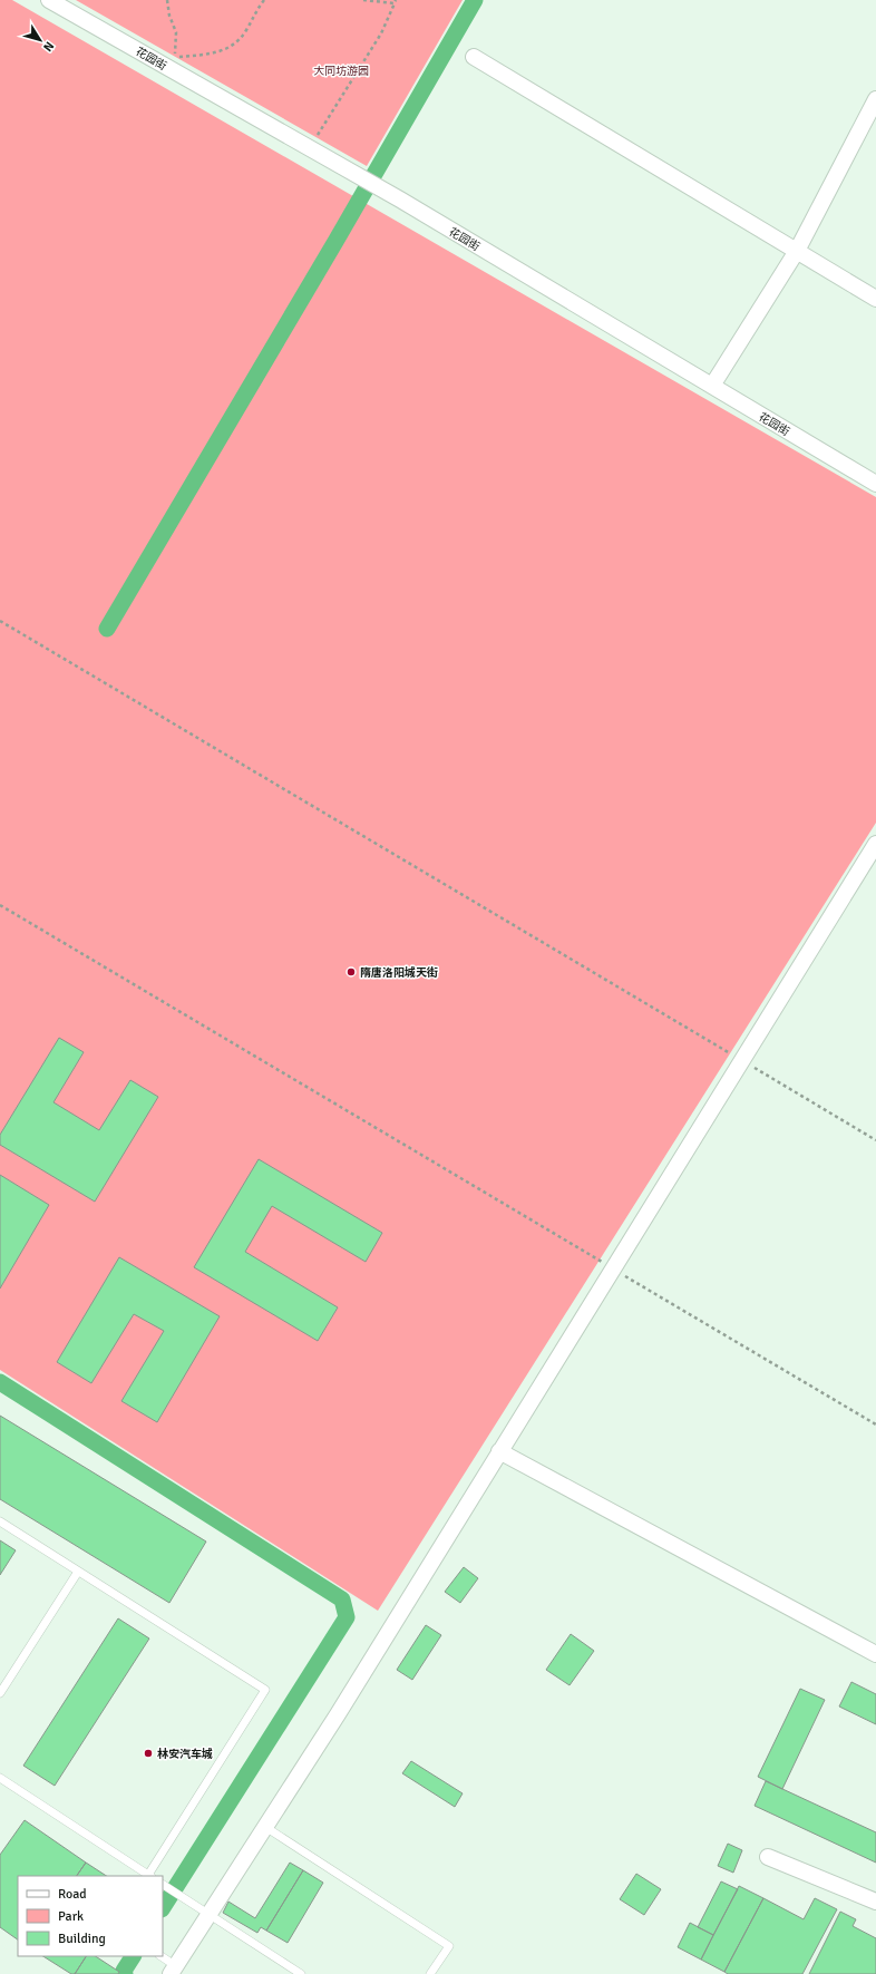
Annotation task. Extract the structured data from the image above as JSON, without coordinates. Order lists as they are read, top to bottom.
{
  "streets": {
    "street": ["花园街"]
  },
  "parks": ["大同坊游园"],
  "places": ["隋唐洛阳城天街", "林安汽车城"],
  "legend": ["Road", "Park", "Building"],
  "north": "bottom right"
}
